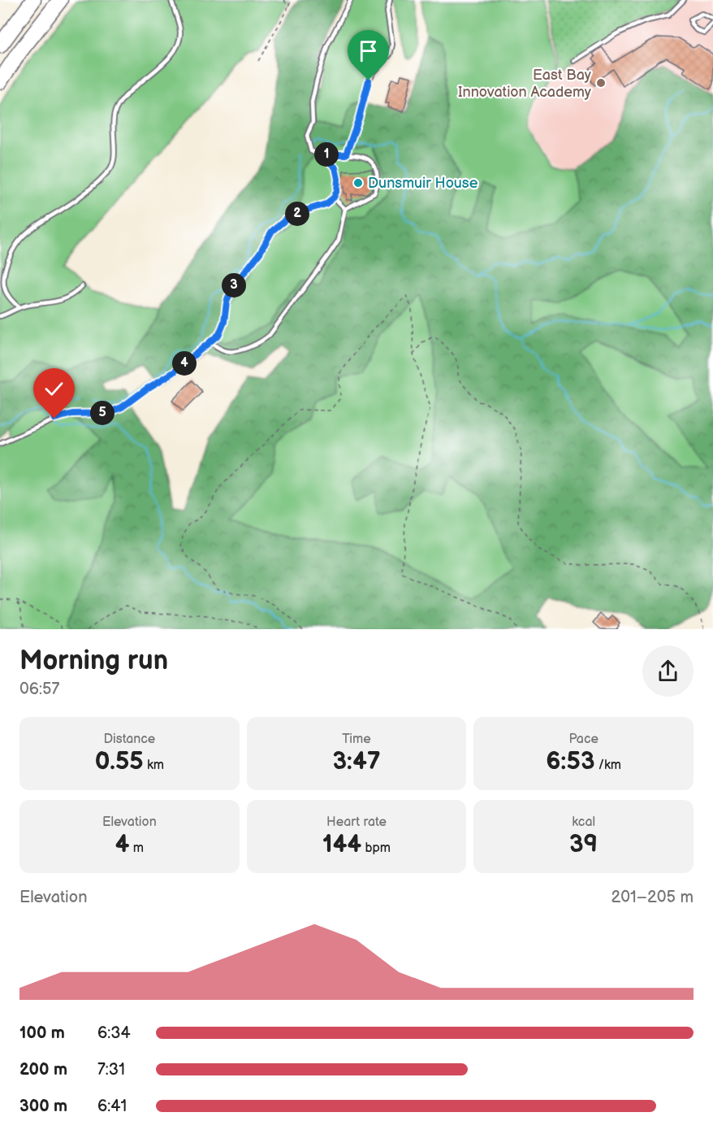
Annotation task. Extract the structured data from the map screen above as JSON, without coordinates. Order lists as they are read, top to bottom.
{
  "places": ["East Bay Innovation Academy", "Dunsmuir House"],
  "page": {
    "pins": [
      "1",
      "2",
      "3",
      "4",
      "5"
    ],
    "heading": ["Morning run", "06:57"],
    "stats": [
      ["Distance", "0.55 km"],
      ["Time", "3:47"],
      ["Pace", "6:53 /km"],
      ["Elevation", "4 m"],
      ["Heart rate", "144 bpm"],
      ["kcal", "39"]
    ],
    "chart": ["Elevation", "201–205 m"],
    "list": [
      {
        "name": "100 m",
        "note": "6:34"
      },
      {
        "name": "200 m",
        "note": "7:31"
      },
      {
        "name": "300 m",
        "note": "6:41"
      }
    ]
  }
}
